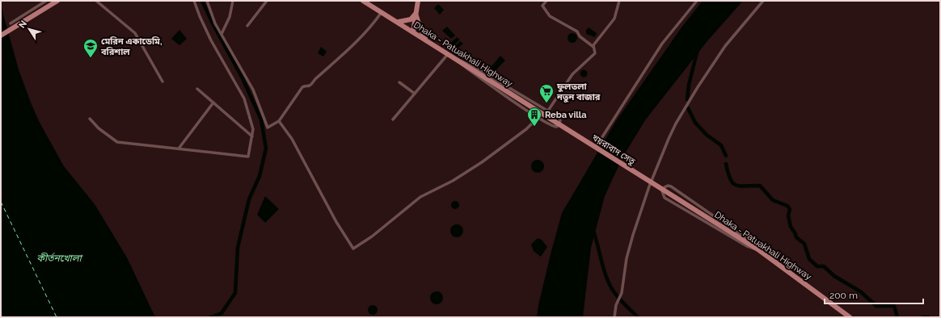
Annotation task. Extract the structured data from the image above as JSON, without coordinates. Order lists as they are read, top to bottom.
{
  "streets": {
    "highway": ["Dhaka - Patuakhali Highway", "খয়রাবাদ সেতু"]
  },
  "crossings": [
    ["Dhaka - Patuakhali Highway", "খয়রাবাদ সেতু"]
  ],
  "water": ["কীর্তনখোলা"],
  "places": {
    "school or university": ["মেরিন একাডেমি, বরিশাল"],
    "supermarket": ["ফুলতলা নতুন বাজার"],
    "building": ["Reba villa"]
  },
  "scale_bar": "200 m",
  "north": "top left"
}
